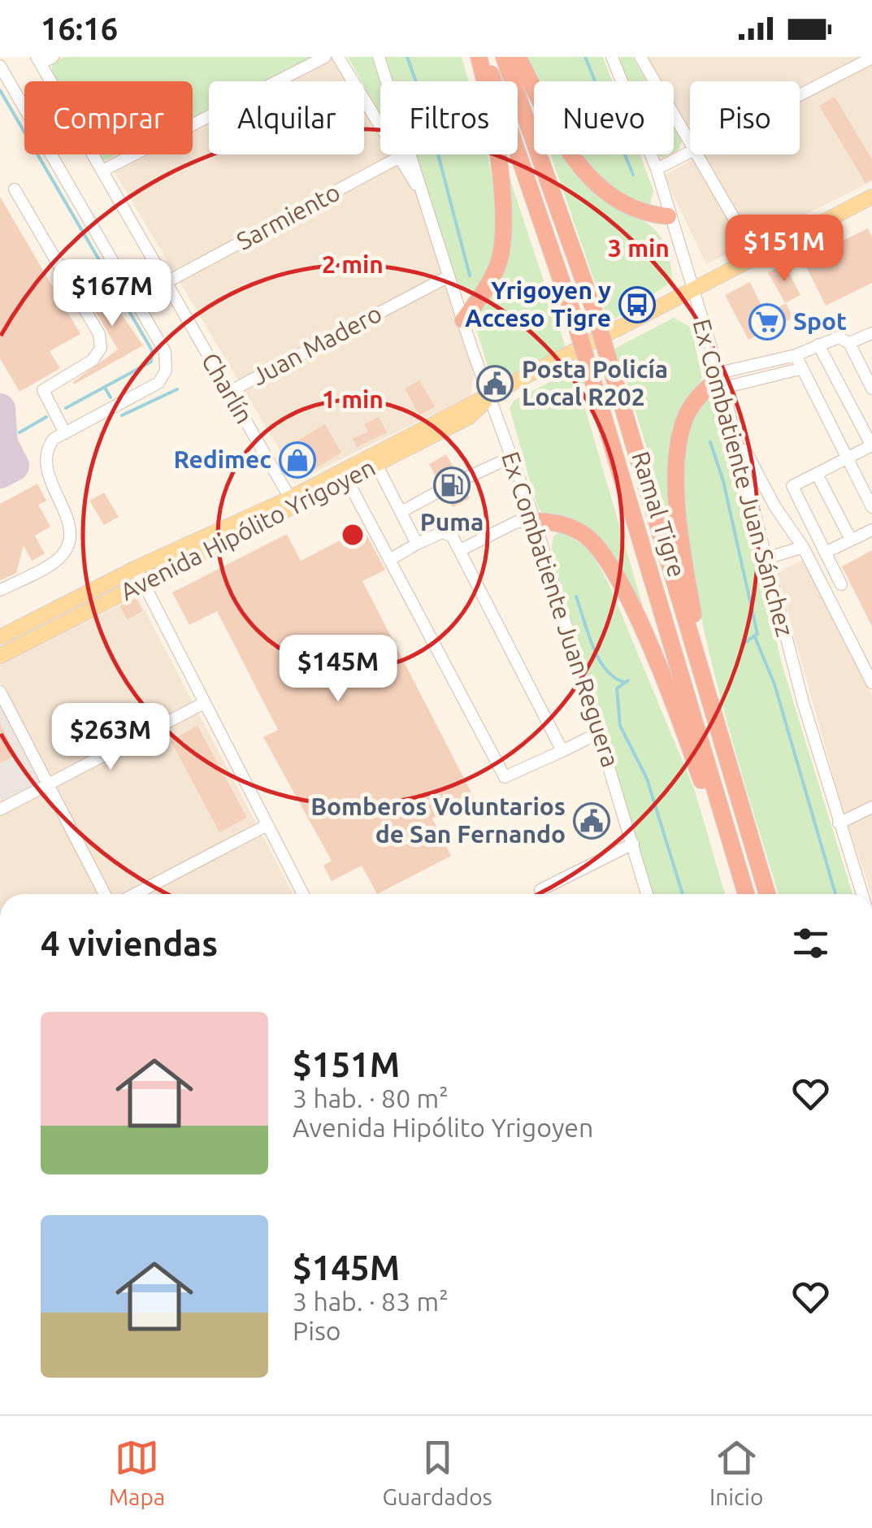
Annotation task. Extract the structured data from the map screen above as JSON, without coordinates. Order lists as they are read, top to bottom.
{
  "streets": {
    "highway": ["Ramal Tigre"],
    "main road": ["Avenida Hipólito Yrigoyen"],
    "street": [
      "Sarmiento",
      "Juan Madero",
      "Charlín",
      "Ex Combatiente Juan Sánchez",
      "Ex Combatiente Juan Reguera"
    ]
  },
  "crossings": [
    ["Sarmiento", "Charlín"],
    ["Juan Madero", "Charlín"],
    ["Juan Madero", "Ex Combatiente Juan Reguera"],
    ["Charlín", "Avenida Hipólito Yrigoyen"],
    ["Ex Combatiente Juan Sánchez", "Avenida Hipólito Yrigoyen"],
    ["Avenida Hipólito Yrigoyen", "Ex Combatiente Juan Reguera"]
  ],
  "places": {
    "bus stop": ["Yrigoyen y Acceso Tigre"],
    "supermarket": ["Spot"],
    "public building": ["Posta Policía Local R202", "Bomberos Voluntarios de San Fernando"],
    "shop": ["Redimec"],
    "fuel station": ["Puma"]
  },
  "page": {
    "status": "16:16",
    "chip": [
      "Comprar",
      "Alquilar",
      "Filtros",
      "Nuevo",
      "Piso"
    ],
    "price": [
      "$151M",
      "$167M",
      "$145M",
      "$263M"
    ],
    "heading": "4 viviendas",
    "list": [
      {
        "name": "$151M",
        "note": "3 hab. · 80 m² · Avenida Hipólito Yrigoyen"
      },
      {
        "name": "$145M",
        "note": "3 hab. · 83 m² · Piso"
      }
    ],
    "tabs": ["Mapa", "Guardados", "Inicio"]
  },
  "rings": ["3 min", "2 min", "1 min"]
}
